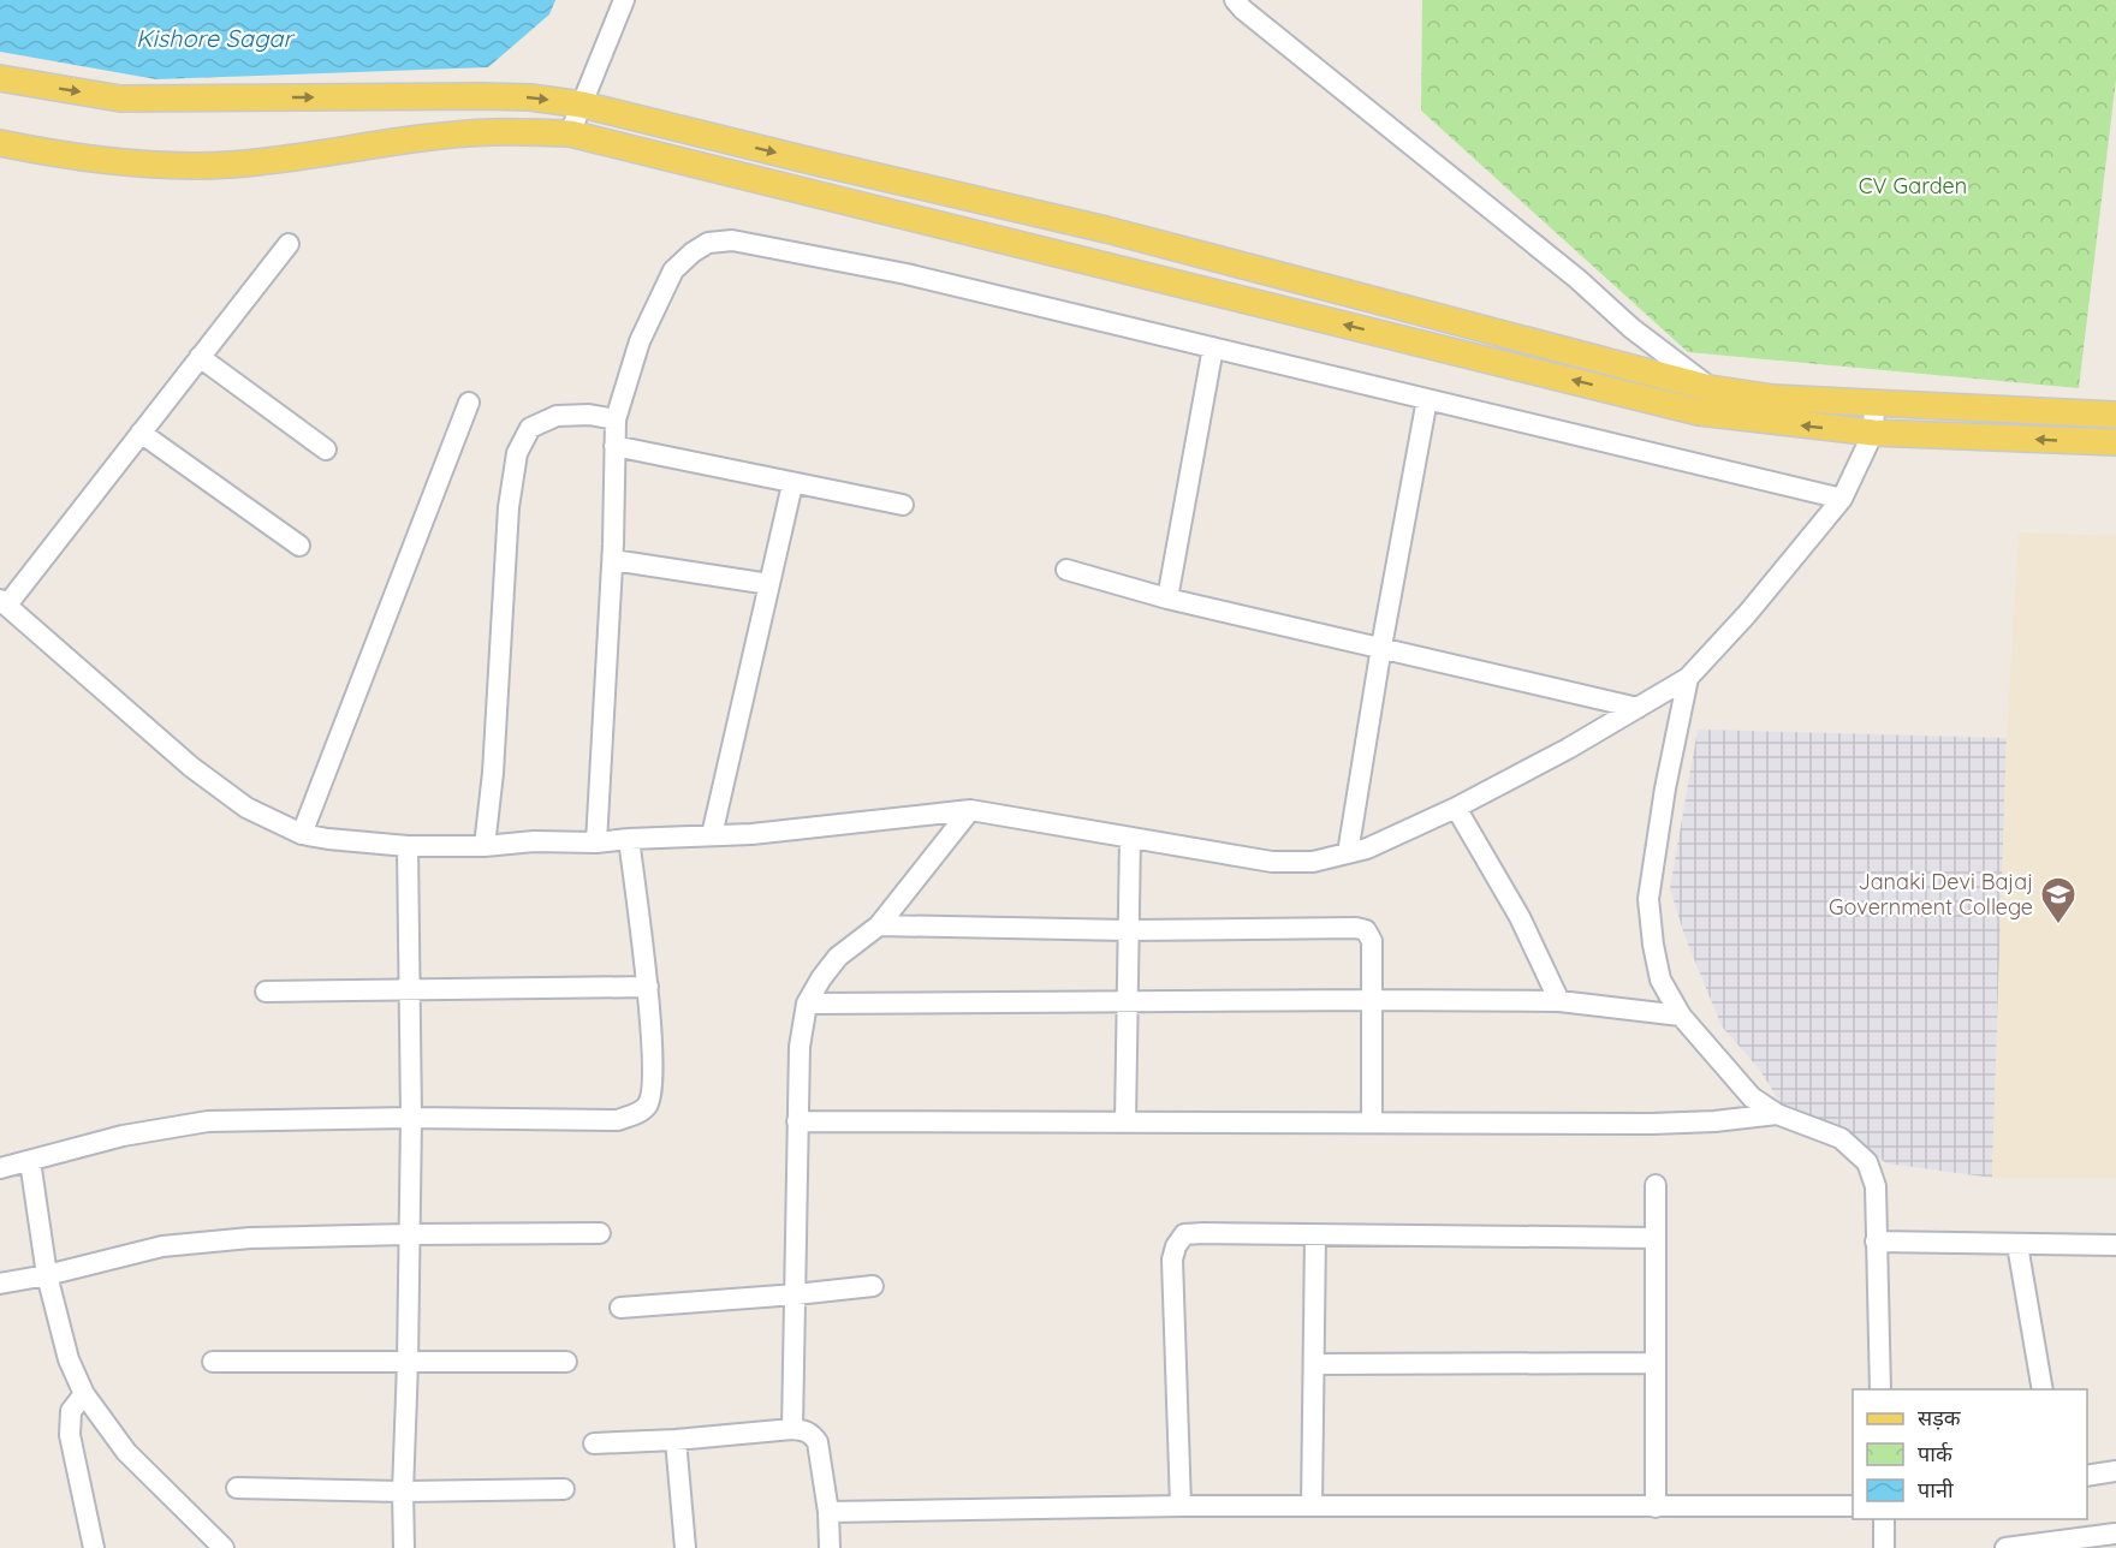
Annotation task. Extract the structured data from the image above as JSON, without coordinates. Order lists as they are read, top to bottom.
{
  "water": ["Kishore Sagar"],
  "parks": ["CV Garden"],
  "places": {
    "school or university": ["Janaki Devi Bajaj Government College"]
  },
  "legend": ["सड़क", "पार्क", "पानी"]
}
